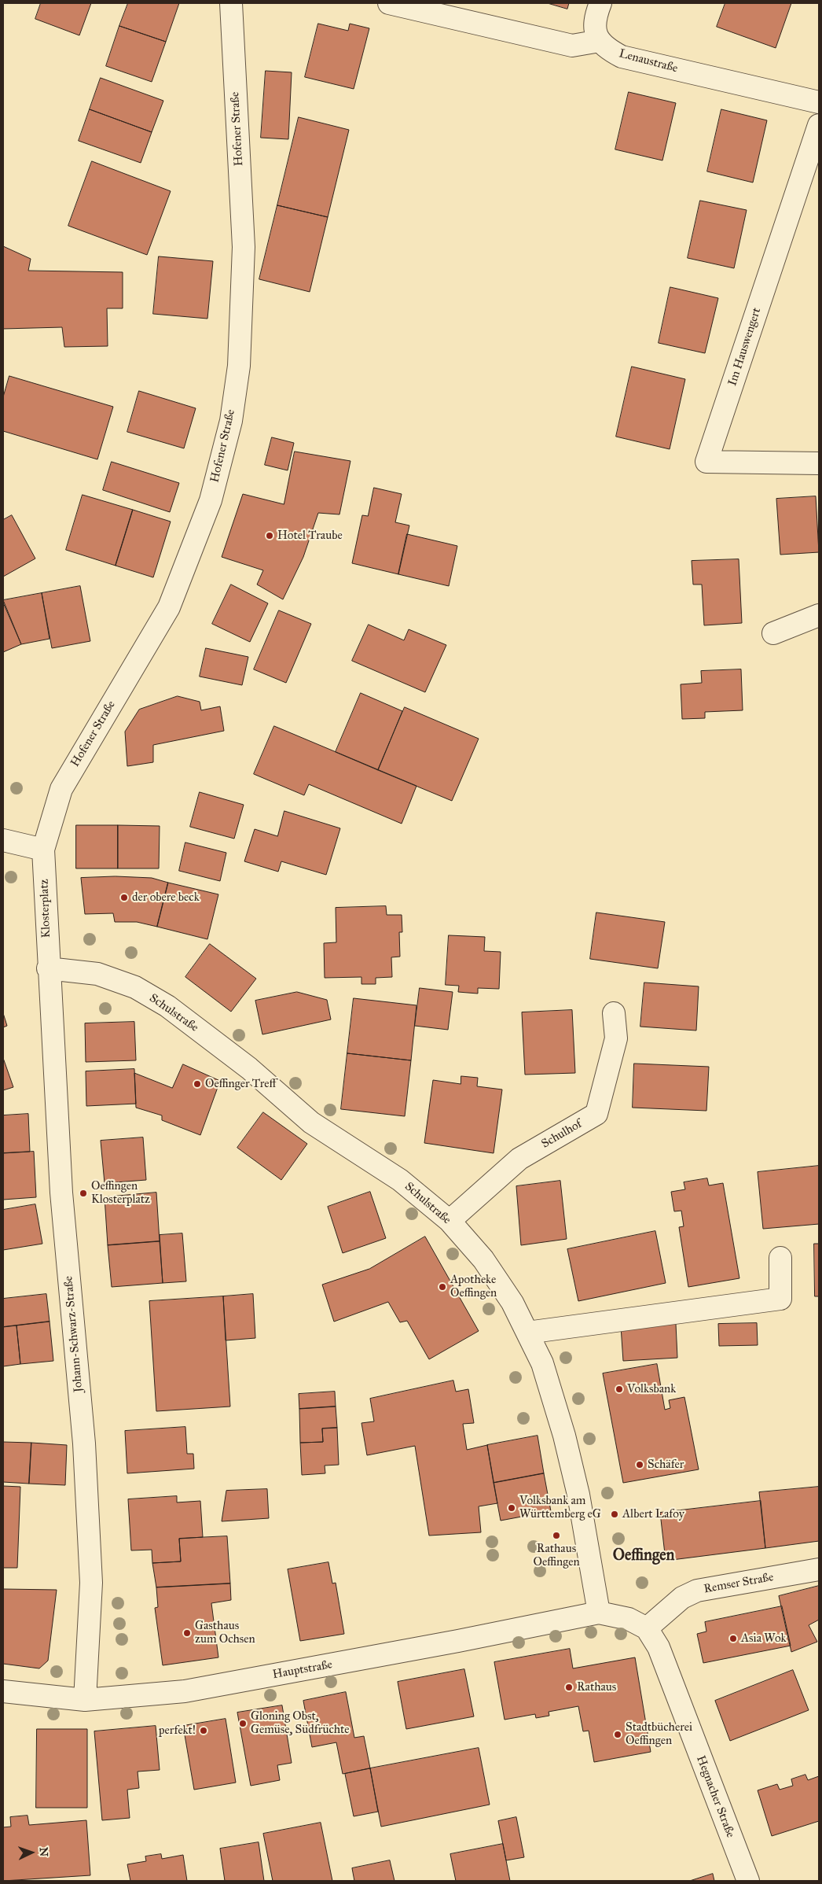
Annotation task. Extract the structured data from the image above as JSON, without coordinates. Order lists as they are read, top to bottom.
{
  "streets": {
    "street": [
      "Lenaustraße",
      "Hofener Straße",
      "Im Hauswengert",
      "Klosterplatz",
      "Schulstraße",
      "Schulhof",
      "Johann-Schwarz-Straße",
      "Remser Straße",
      "Hauptstraße",
      "Hegnacher Straße"
    ]
  },
  "crossings": [
    ["Hofener Straße", "Klosterplatz"],
    ["Klosterplatz", "Schulstraße"],
    ["Klosterplatz", "Johann-Schwarz-Straße"],
    ["Schulstraße", "Schulhof"],
    ["Schulstraße", "Johann-Schwarz-Straße"],
    ["Schulstraße", "Hauptstraße"],
    ["Johann-Schwarz-Straße", "Hauptstraße"],
    ["Remser Straße", "Hegnacher Straße"]
  ],
  "districts": ["Oeffingen"],
  "places": [
    "Hotel Traube",
    "der obere beck",
    "Oeffinger Treff",
    "Oeffingen Klosterplatz",
    "Apotheke Oeffingen",
    "Volksbank",
    "Schäfer",
    "Volksbank am Württemberg eG",
    "Albert Lafoy",
    "Rathaus Oeffingen",
    "Gasthaus zum Ochsen",
    "Asia Wok",
    "Rathaus",
    "Gloning Obst, Gemüse, Südfrüchte",
    "perfekt!",
    "Stadtbücherei Oeffingen"
  ],
  "north": "right"
}
